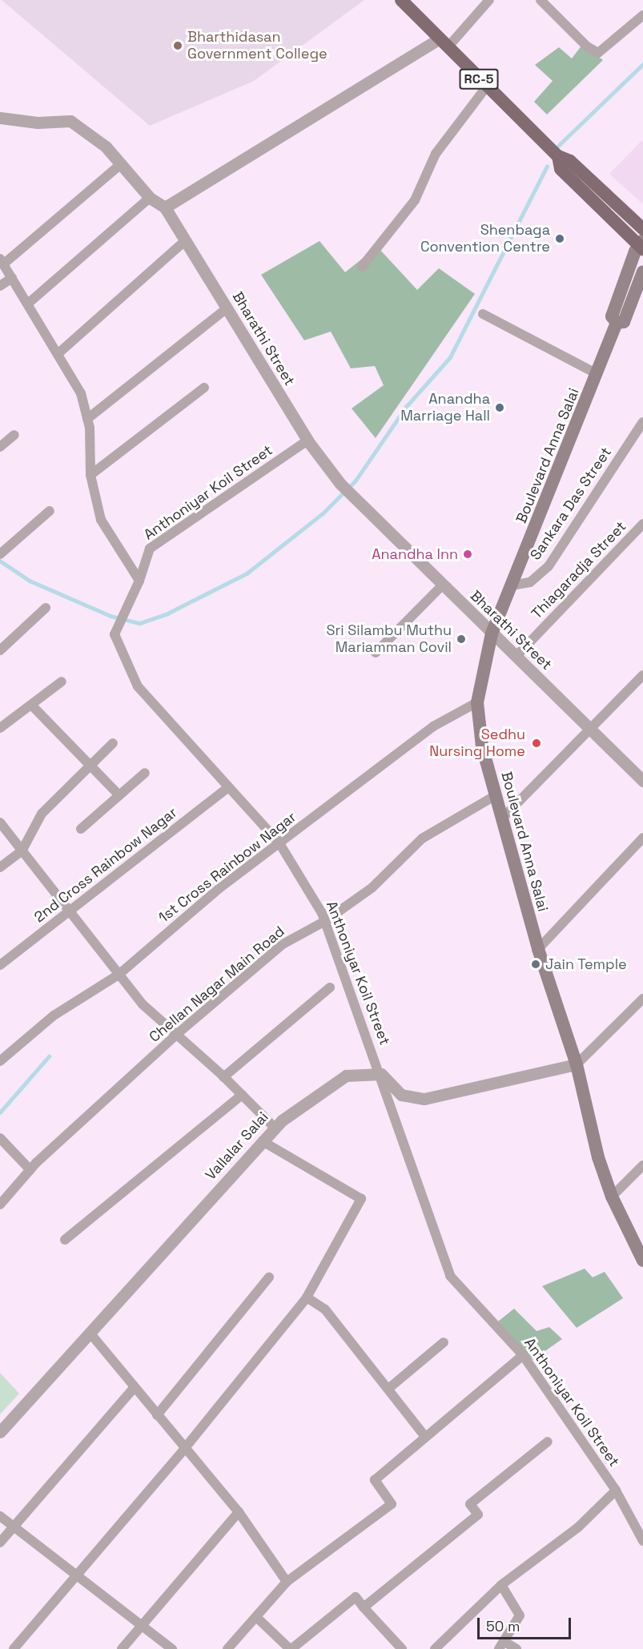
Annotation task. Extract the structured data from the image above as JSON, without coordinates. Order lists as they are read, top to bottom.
{
  "streets": {
    "main road": ["RC-5", "Boulevard Anna Salai"],
    "street": [
      "Bharathi Street",
      "Anthoniyar Koil Street",
      "Sankara Das Street",
      "Thiagaradja Street",
      "2nd Cross Rainbow Nagar",
      "1st Cross Rainbow Nagar",
      "Chellan Nagar Main Road",
      "Vallalar Salai"
    ]
  },
  "crossings": [
    ["RC-5", "Boulevard Anna Salai"],
    ["Bharathi Street", "Boulevard Anna Salai"],
    ["Bharathi Street", "Anthoniyar Koil Street"],
    ["Bharathi Street", "Thiagaradja Street"],
    ["Boulevard Anna Salai", "Sankara Das Street"],
    ["Boulevard Anna Salai", "1st Cross Rainbow Nagar"],
    ["Boulevard Anna Salai", "Chellan Nagar Main Road"],
    ["Anthoniyar Koil Street", "2nd Cross Rainbow Nagar"],
    ["Anthoniyar Koil Street", "1st Cross Rainbow Nagar"],
    ["Anthoniyar Koil Street", "Chellan Nagar Main Road"],
    ["Anthoniyar Koil Street", "Vallalar Salai"]
  ],
  "places": [
    "Bharthidasan Government College",
    "Shenbaga Convention Centre",
    "Anandha Marriage Hall",
    "Anandha Inn",
    "Sri Silambu Muthu Mariamman Covil",
    "Sedhu Nursing Home",
    "Jain Temple"
  ],
  "scale_bar": "50 m"
}
